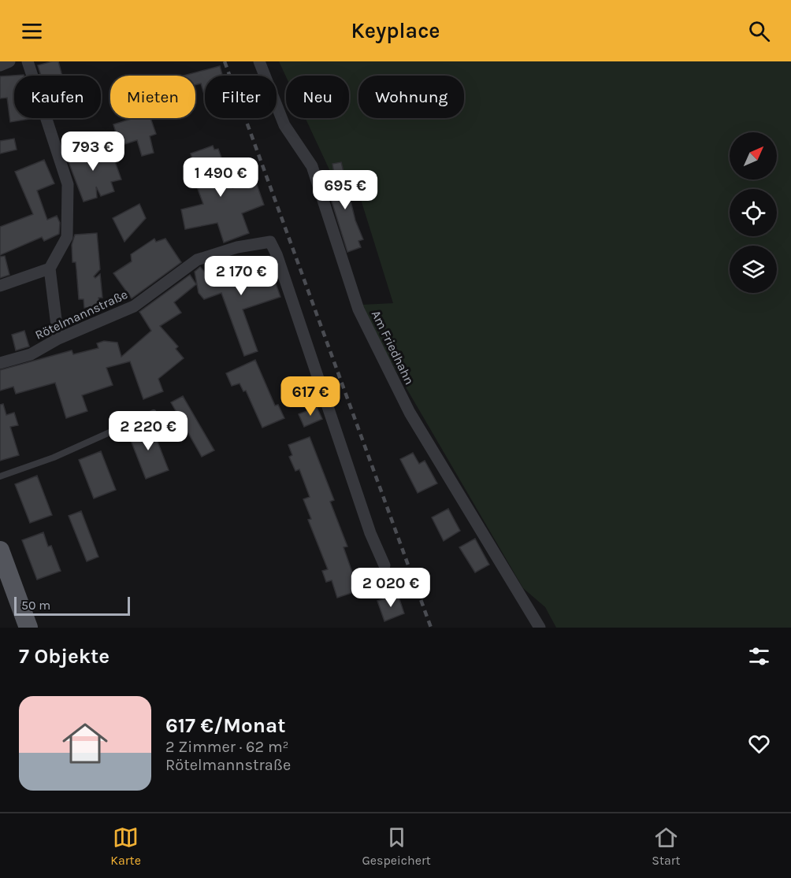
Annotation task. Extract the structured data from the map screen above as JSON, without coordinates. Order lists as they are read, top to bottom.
{
  "streets": {
    "street": ["Rötelmannstraße", "Am Friedhahn"]
  },
  "scale_bar": "50 m",
  "north": "top right",
  "page": {
    "header": "Keyplace",
    "chip": [
      "Kaufen",
      "Mieten",
      "Filter",
      "Neu",
      "Wohnung"
    ],
    "price": [
      "793 €",
      "1 490 €",
      "695 €",
      "2 170 €",
      "617 €",
      "2 220 €",
      "2 020 €"
    ],
    "scale": "50 m",
    "heading": "7 Objekte",
    "list": [
      {
        "name": "617 €/Monat",
        "note": "2 Zimmer · 62 m² · Rötelmannstraße"
      }
    ],
    "tabs": ["Karte", "Gespeichert", "Start"]
  }
}
